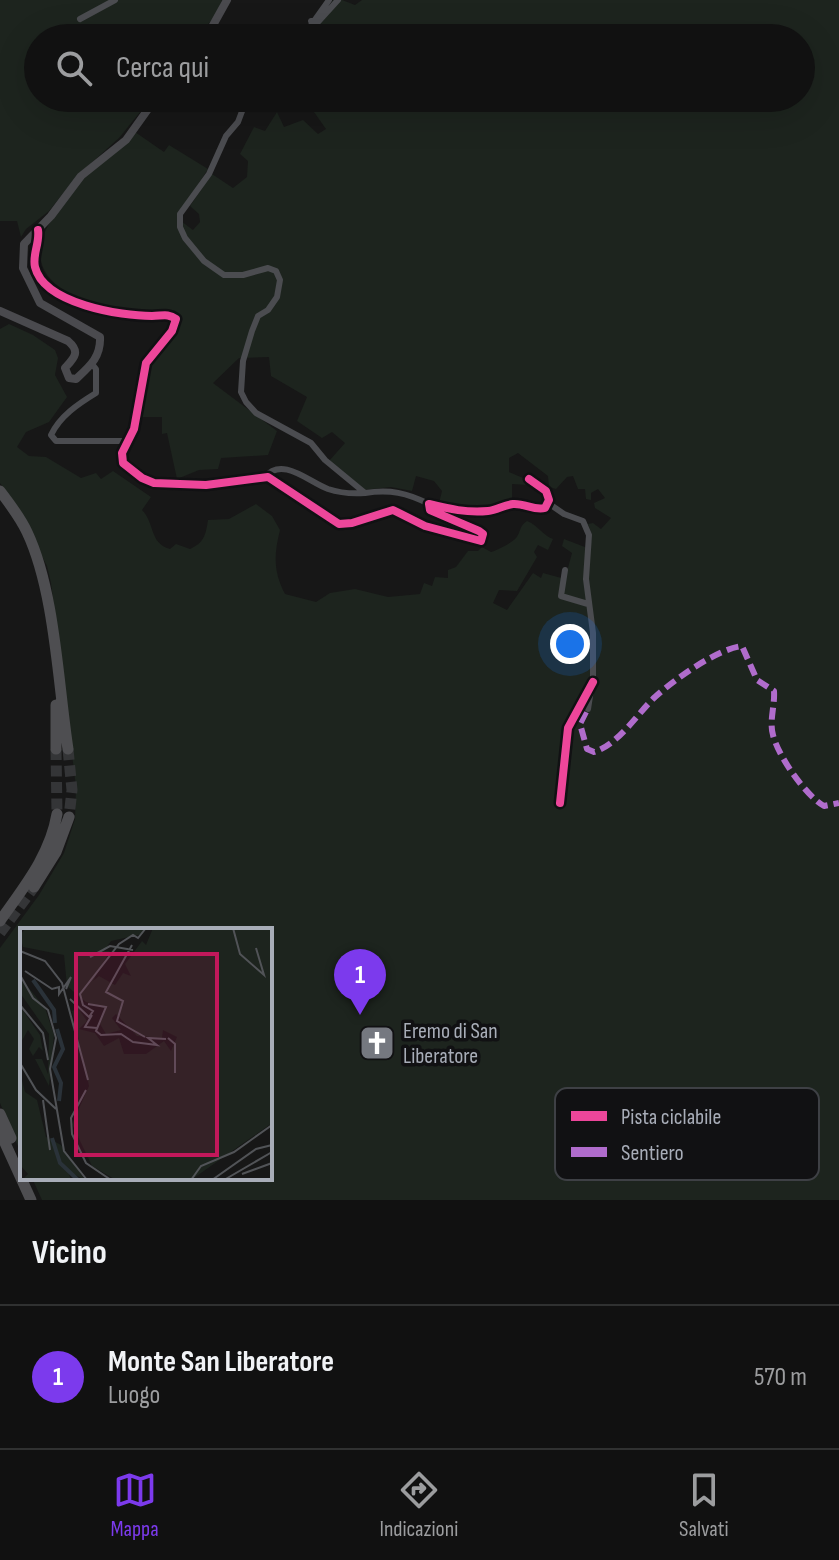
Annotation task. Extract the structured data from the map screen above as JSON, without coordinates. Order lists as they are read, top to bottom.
{
  "places": {
    "church": ["Eremo di San Liberatore"]
  },
  "legend": ["Pista ciclabile", "Sentiero"],
  "page": {
    "search": "Cerca qui",
    "pins": "1",
    "heading": "Vicino",
    "list": [
      {
        "mark": "1",
        "name": "Monte San Liberatore",
        "note": "Luogo",
        "value": "570 m"
      }
    ],
    "nav": ["Mappa", "Indicazioni", "Salvati"]
  }
}
